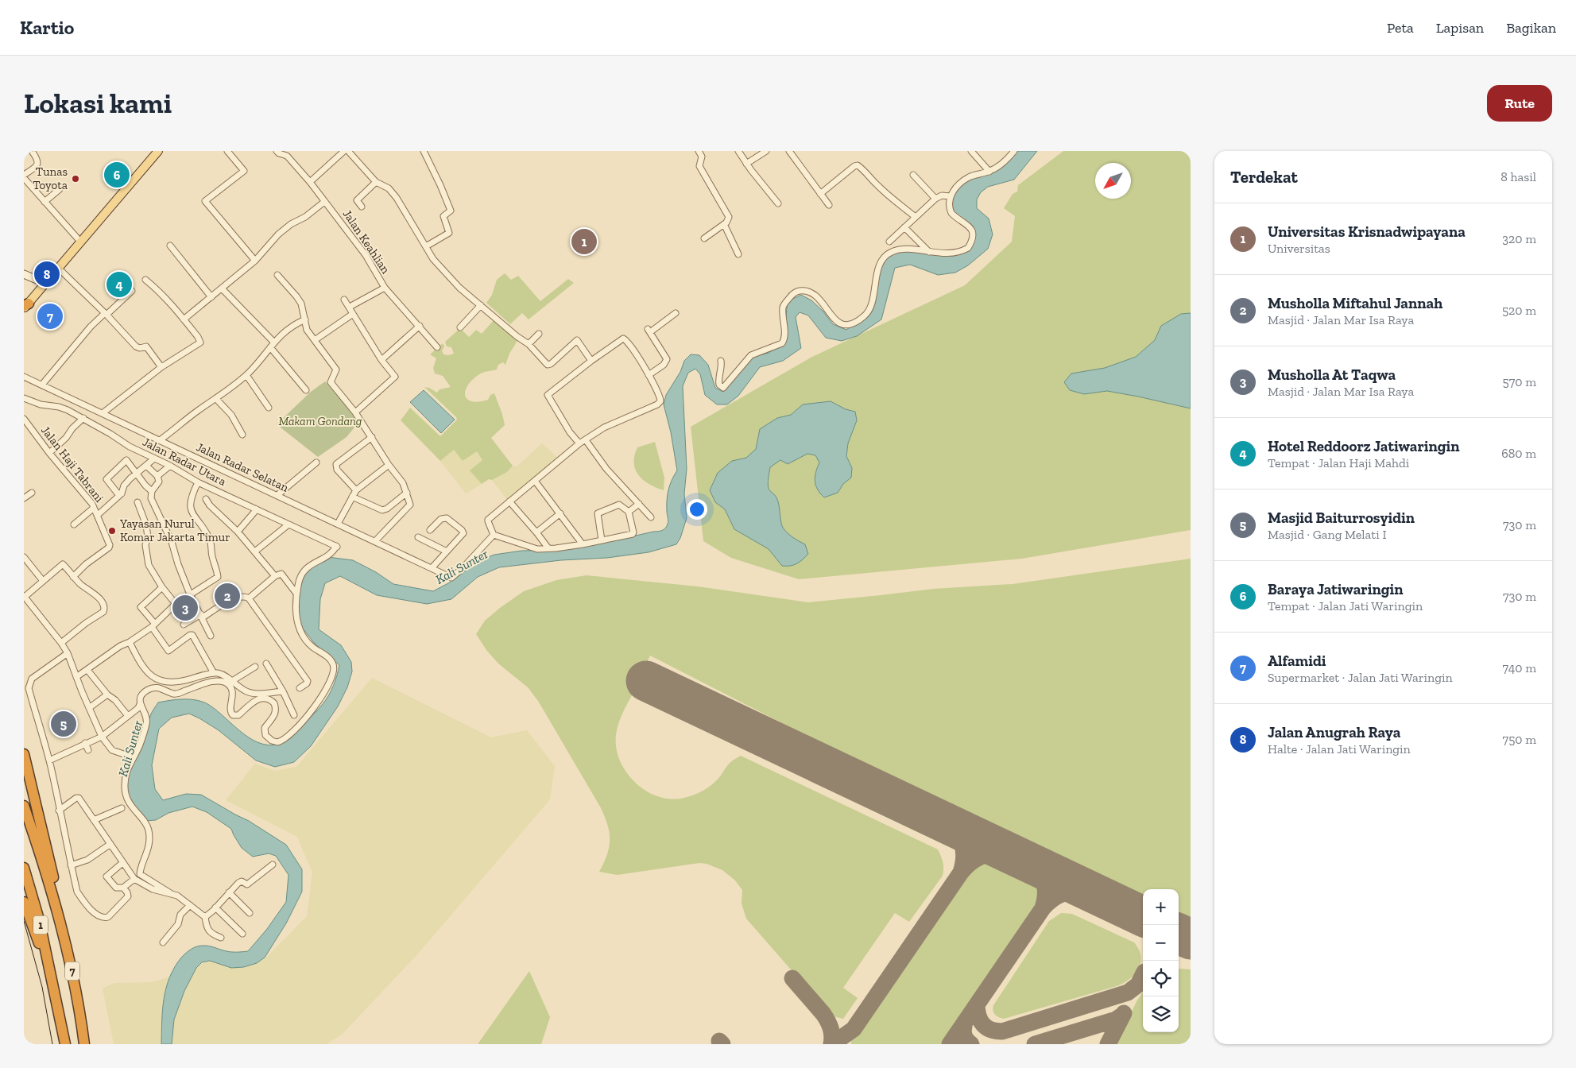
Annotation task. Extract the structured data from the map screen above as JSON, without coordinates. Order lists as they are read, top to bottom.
{
  "streets": {
    "highway": ["1", "7"],
    "street": [
      "Jalan Keahlian",
      "Jalan Radar Utara",
      "Jalan Haji Tabrani",
      "Jalan Radar Selatan"
    ]
  },
  "crossings": [
    ["1", "7"]
  ],
  "water": ["Kali Sunter"],
  "parks": ["Makam Gondang"],
  "places": ["Tunas Toyota", "Yayasan Nurul Komar Jakarta Timur"],
  "north": "bottom left",
  "page": {
    "header": "Kartio",
    "nav": ["Peta", "Lapisan", "Bagikan"],
    "buttons": "Rute",
    "title": "Lokasi kami",
    "heading": ["Terdekat", "8 hasil"],
    "pins": [
      "6",
      "1",
      "8",
      "4",
      "7",
      "2",
      "3",
      "5"
    ],
    "list": [
      {
        "mark": "1",
        "name": "Universitas Krisnadwipayana",
        "note": "Universitas",
        "value": "320 m"
      },
      {
        "mark": "2",
        "name": "Musholla Miftahul Jannah",
        "note": "Masjid · Jalan Mar Isa Raya",
        "value": "520 m"
      },
      {
        "mark": "3",
        "name": "Musholla At Taqwa",
        "note": "Masjid · Jalan Mar Isa Raya",
        "value": "570 m"
      },
      {
        "mark": "4",
        "name": "Hotel Reddoorz Jatiwaringin",
        "note": "Tempat · Jalan Haji Mahdi",
        "value": "680 m"
      },
      {
        "mark": "5",
        "name": "Masjid Baiturrosyidin",
        "note": "Masjid · Gang Melati I",
        "value": "730 m"
      },
      {
        "mark": "6",
        "name": "Baraya Jatiwaringin",
        "note": "Tempat · Jalan Jati Waringin",
        "value": "730 m"
      },
      {
        "mark": "7",
        "name": "Alfamidi",
        "note": "Supermarket · Jalan Jati Waringin",
        "value": "740 m"
      },
      {
        "mark": "8",
        "name": "Jalan Anugrah Raya",
        "note": "Halte · Jalan Jati Waringin",
        "value": "750 m"
      }
    ],
    "map_buttons": ["+", "−"]
  }
}
